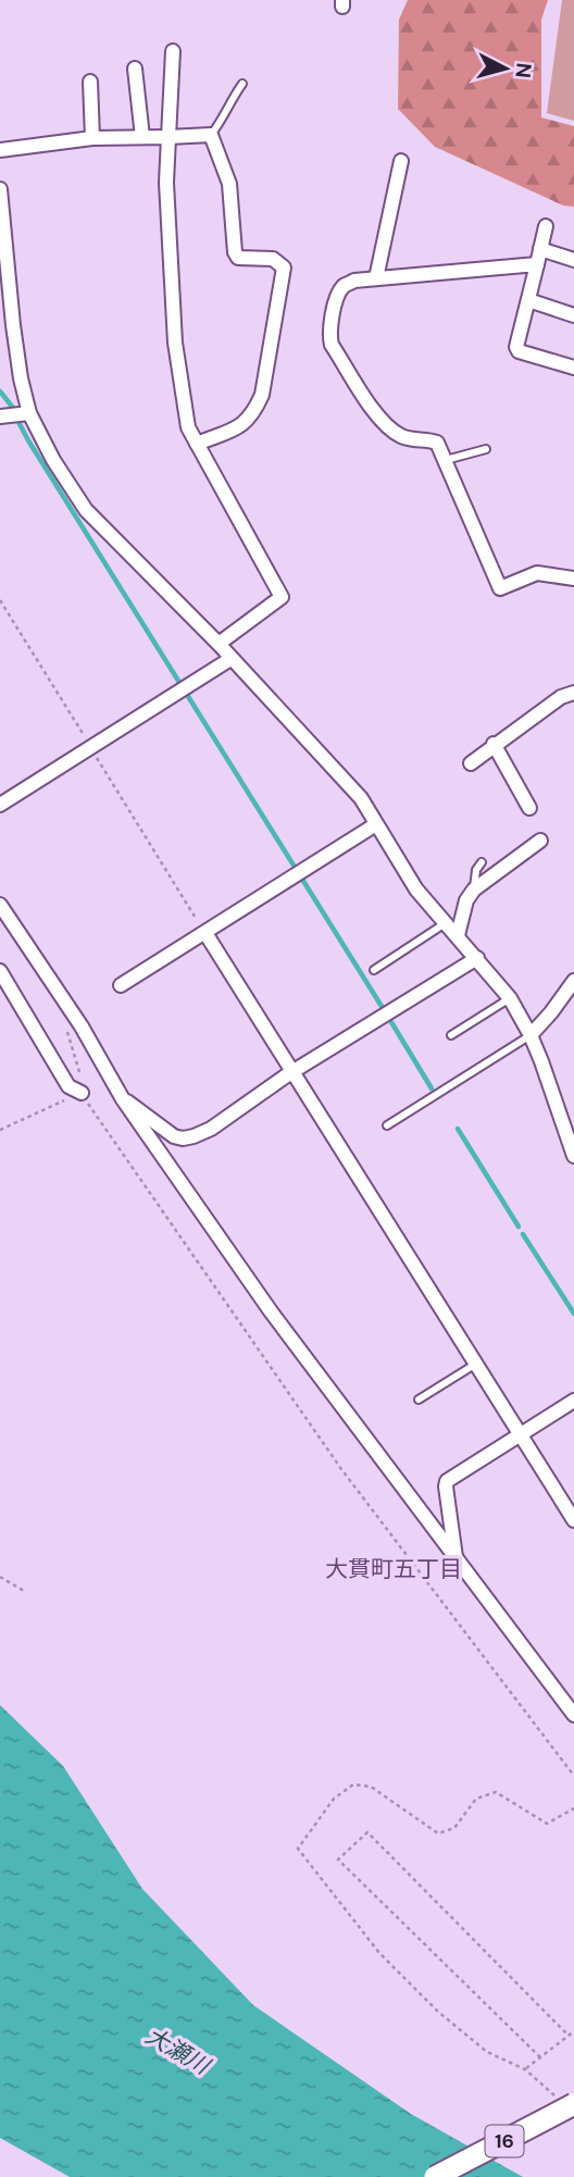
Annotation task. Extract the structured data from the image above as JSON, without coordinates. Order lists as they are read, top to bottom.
{
  "streets": {
    "main road": ["16"]
  },
  "districts": ["大貫町五丁目"],
  "water": ["大瀬川"],
  "north": "right"
}
